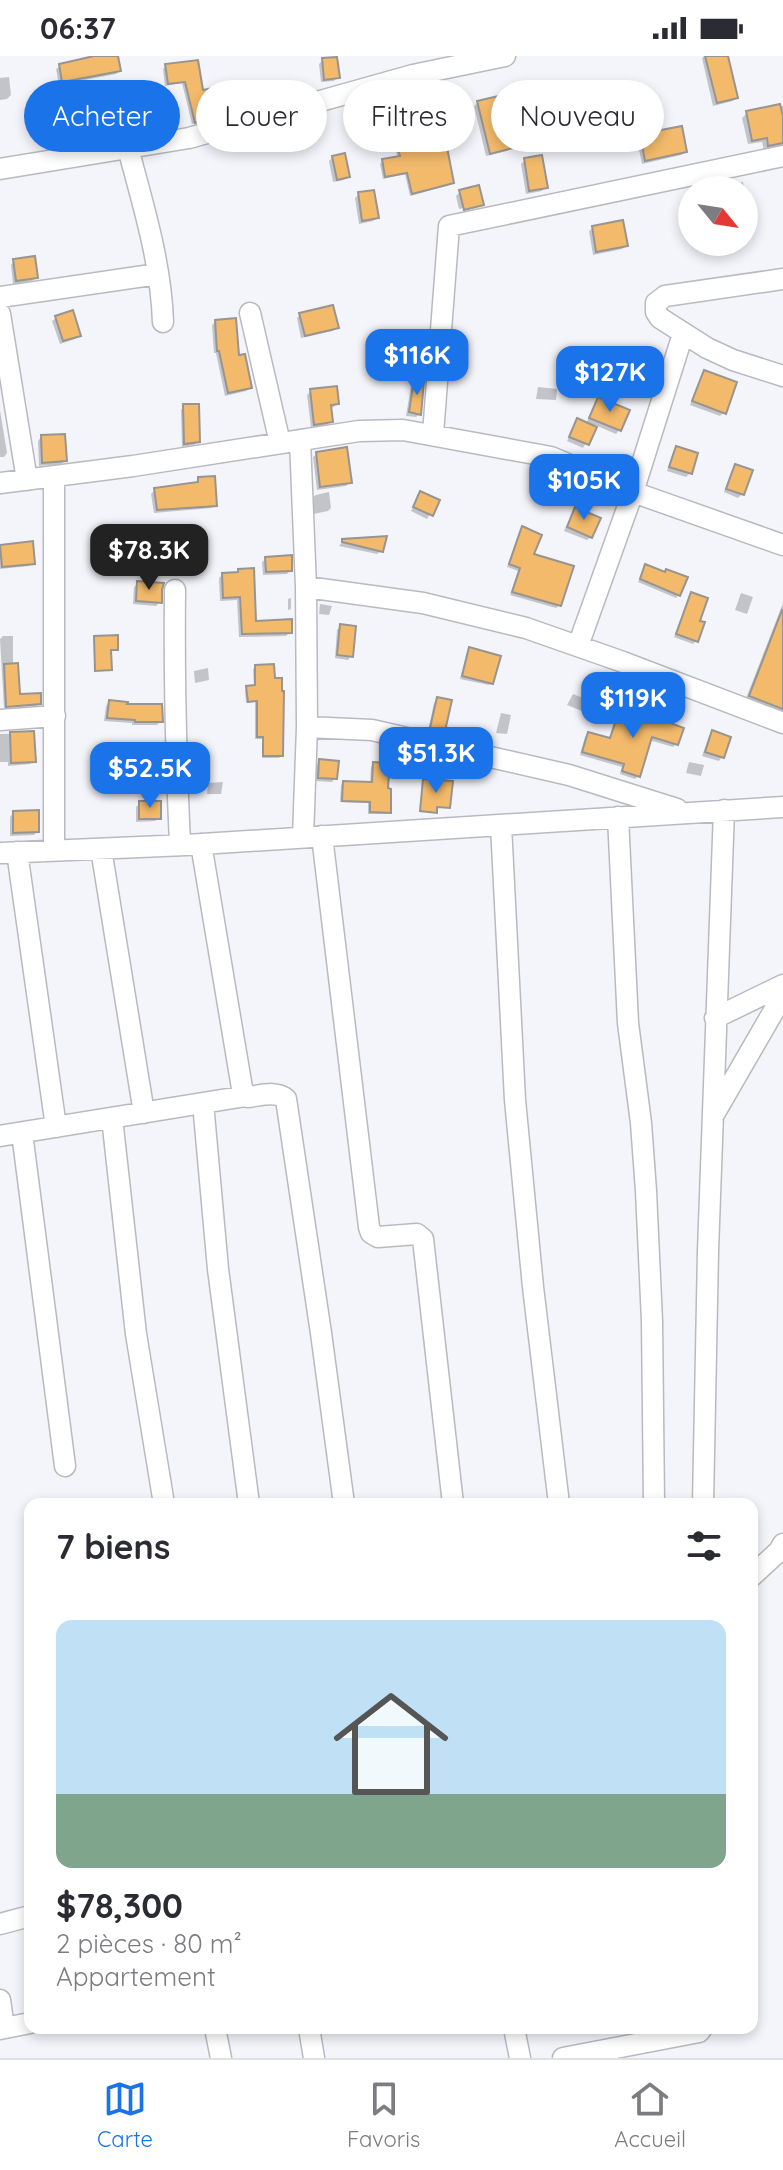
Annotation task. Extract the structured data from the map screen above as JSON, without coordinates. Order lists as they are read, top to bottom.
{
  "north": "bottom right",
  "page": {
    "status": "06:37",
    "chip": [
      "Acheter",
      "Louer",
      "Filtres",
      "Nouveau"
    ],
    "price": [
      "$116K",
      "$127K",
      "$105K",
      "$78.3K",
      "$119K",
      "$51.3K",
      "$52.5K"
    ],
    "heading": "7 biens",
    "list": [
      {
        "name": "$78,300",
        "note": "2 pièces · 80 m² · Appartement"
      }
    ],
    "tabs": ["Carte", "Favoris", "Accueil"]
  }
}
